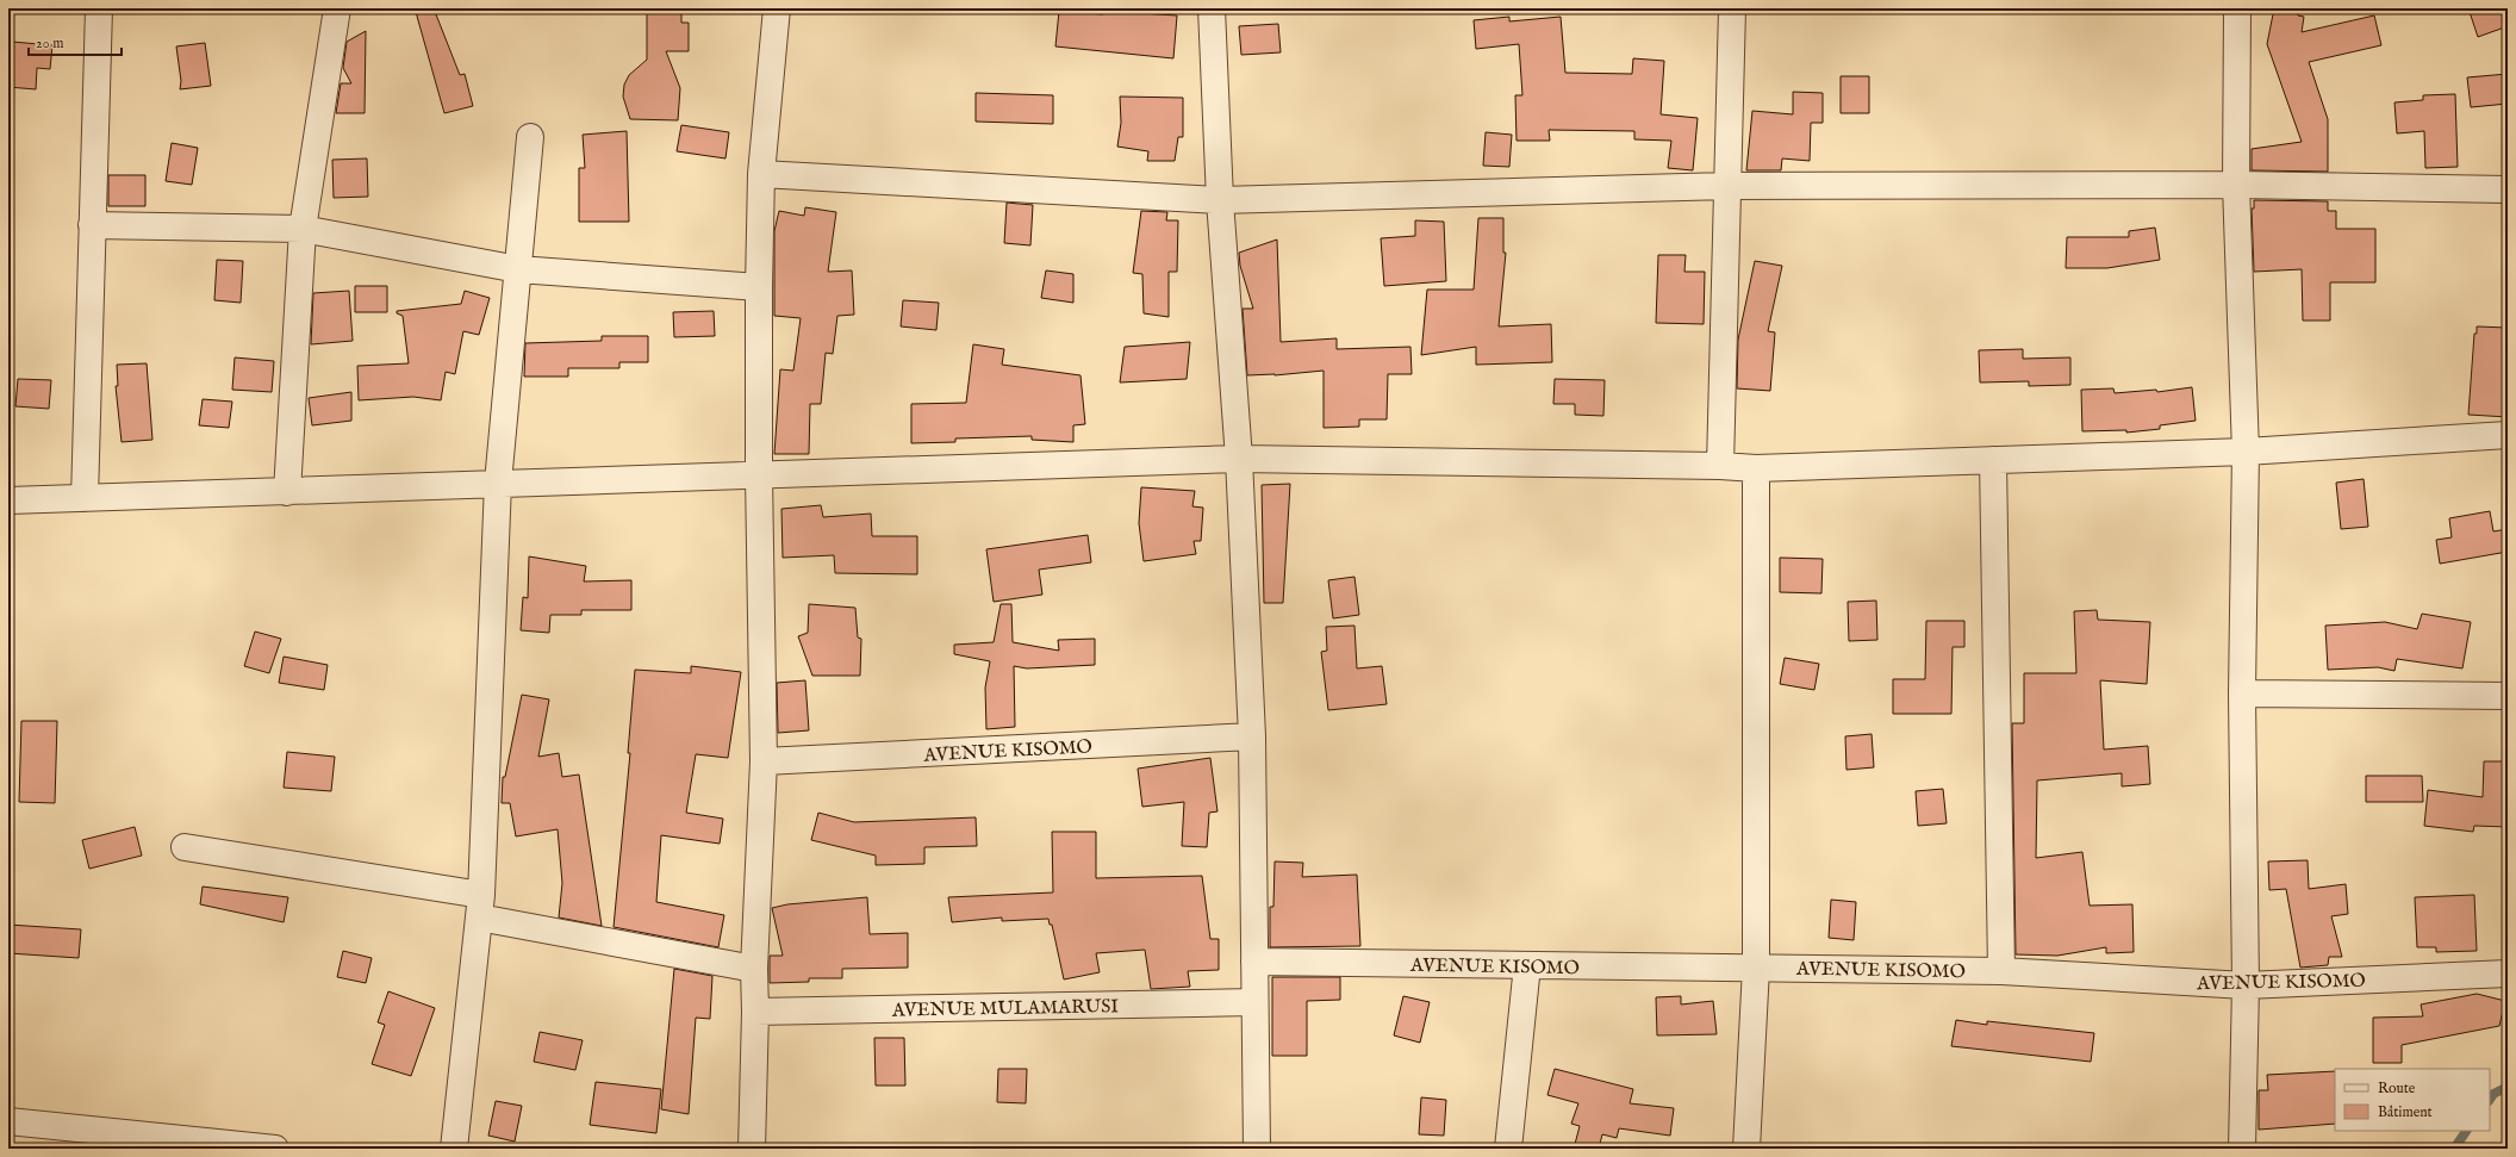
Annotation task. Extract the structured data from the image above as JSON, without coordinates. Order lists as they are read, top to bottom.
{
  "streets": {
    "street": ["AVENUE KISOMO", "AVENUE MULAMARUSI"]
  },
  "legend": ["Route", "Bâtiment"],
  "scale_bar": "20 m"
}
